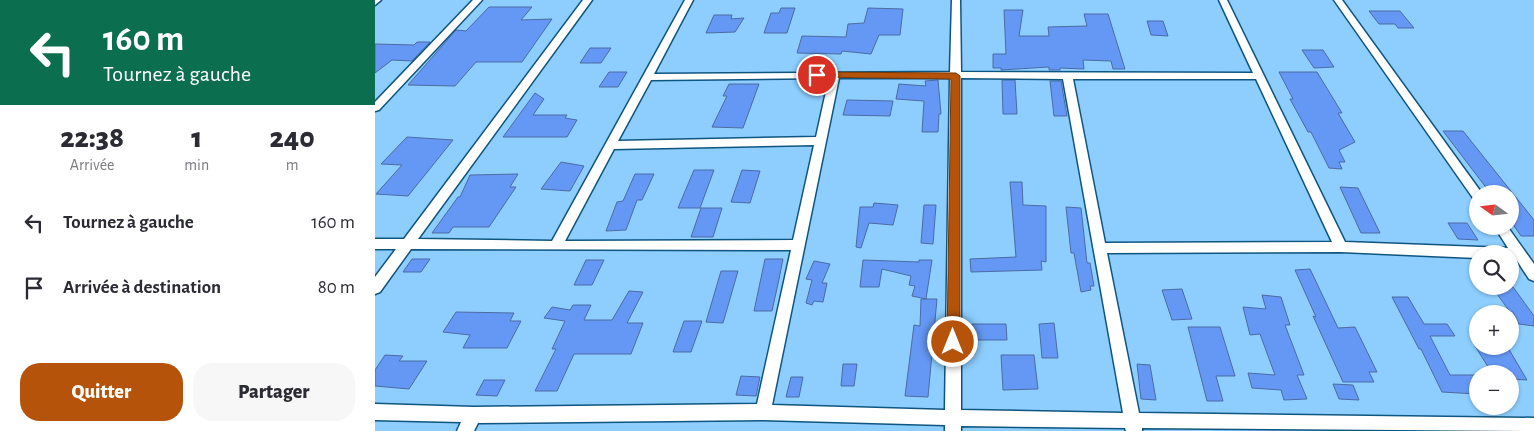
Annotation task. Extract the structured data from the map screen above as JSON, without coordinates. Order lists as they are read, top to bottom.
{
  "north": "left",
  "page": {
    "turn": ["160 m", "Tournez à gauche"],
    "eta": [
      "22:38",
      "Arrivée",
      "1",
      "min",
      "240",
      "m"
    ],
    "map_buttons": ["+", "−"],
    "list": [
      {
        "name": "Tournez à gauche",
        "value": "160 m"
      },
      {
        "name": "Arrivée à destination",
        "value": "80 m"
      }
    ],
    "buttons": ["Quitter", "Partager"]
  }
}
